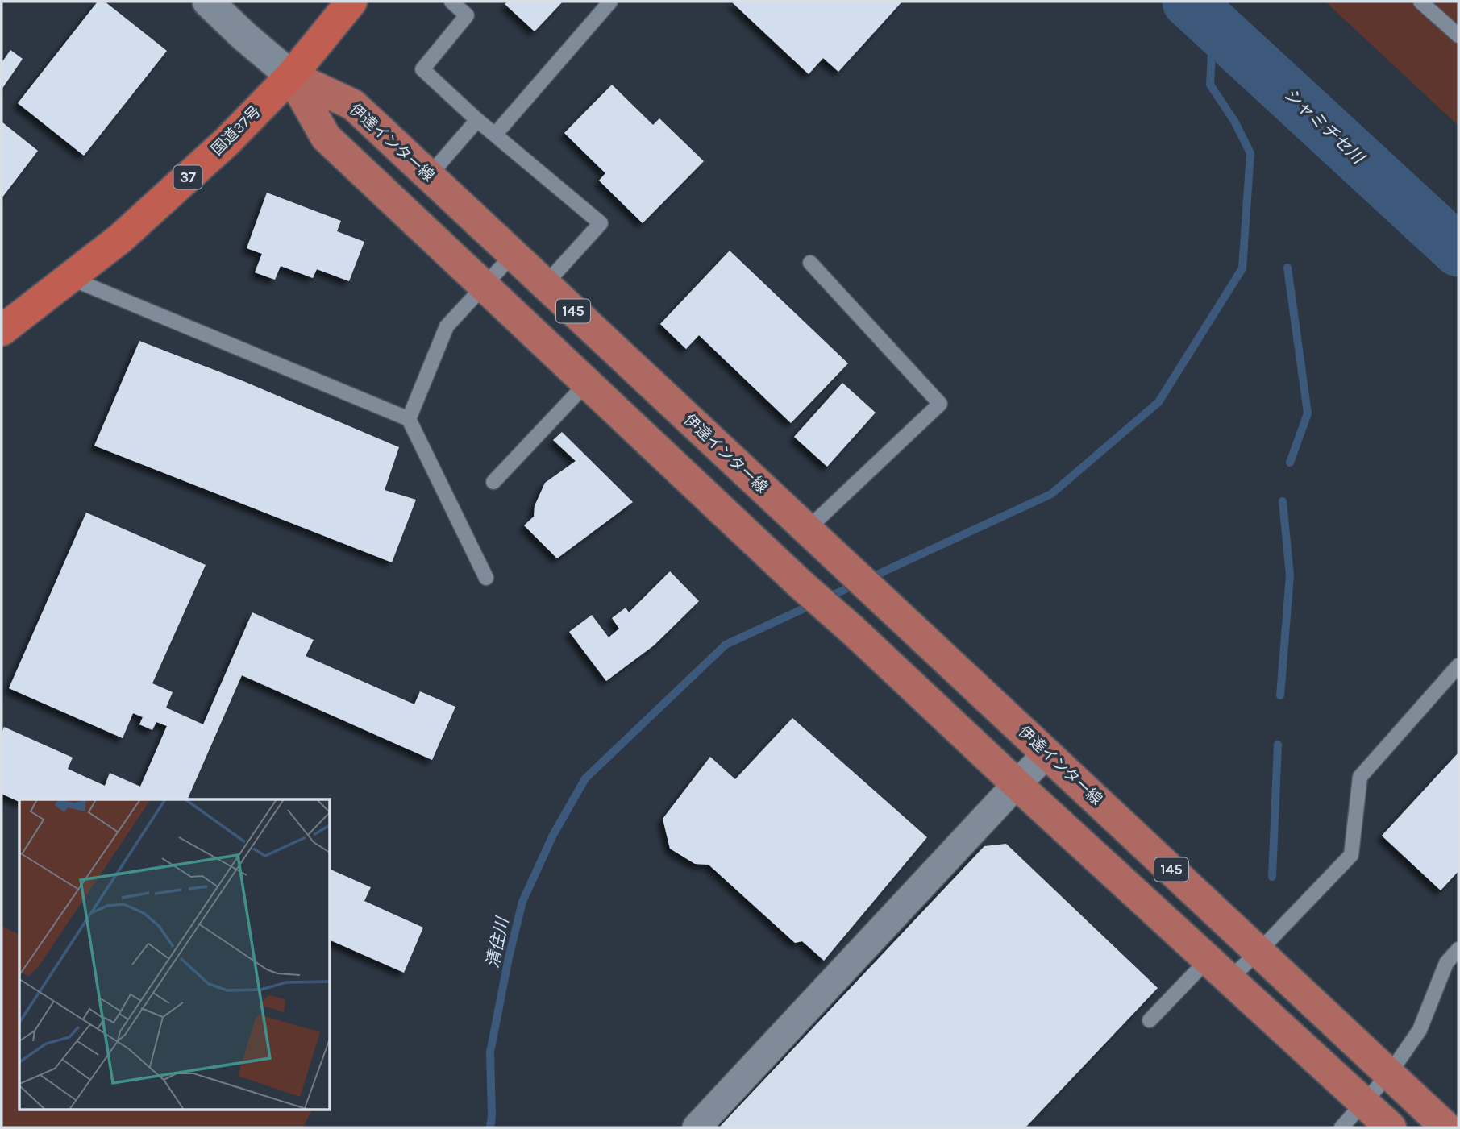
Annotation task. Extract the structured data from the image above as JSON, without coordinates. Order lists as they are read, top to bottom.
{
  "streets": {
    "highway": ["国道37号", "37"],
    "main road": ["伊達インター線", "145"]
  },
  "crossings": [
    ["国道37号", "伊達インター線"],
    ["国道37号", "145"],
    ["伊達インター線", "145"]
  ],
  "water": ["シャミチセ川", "清住川"]
}
